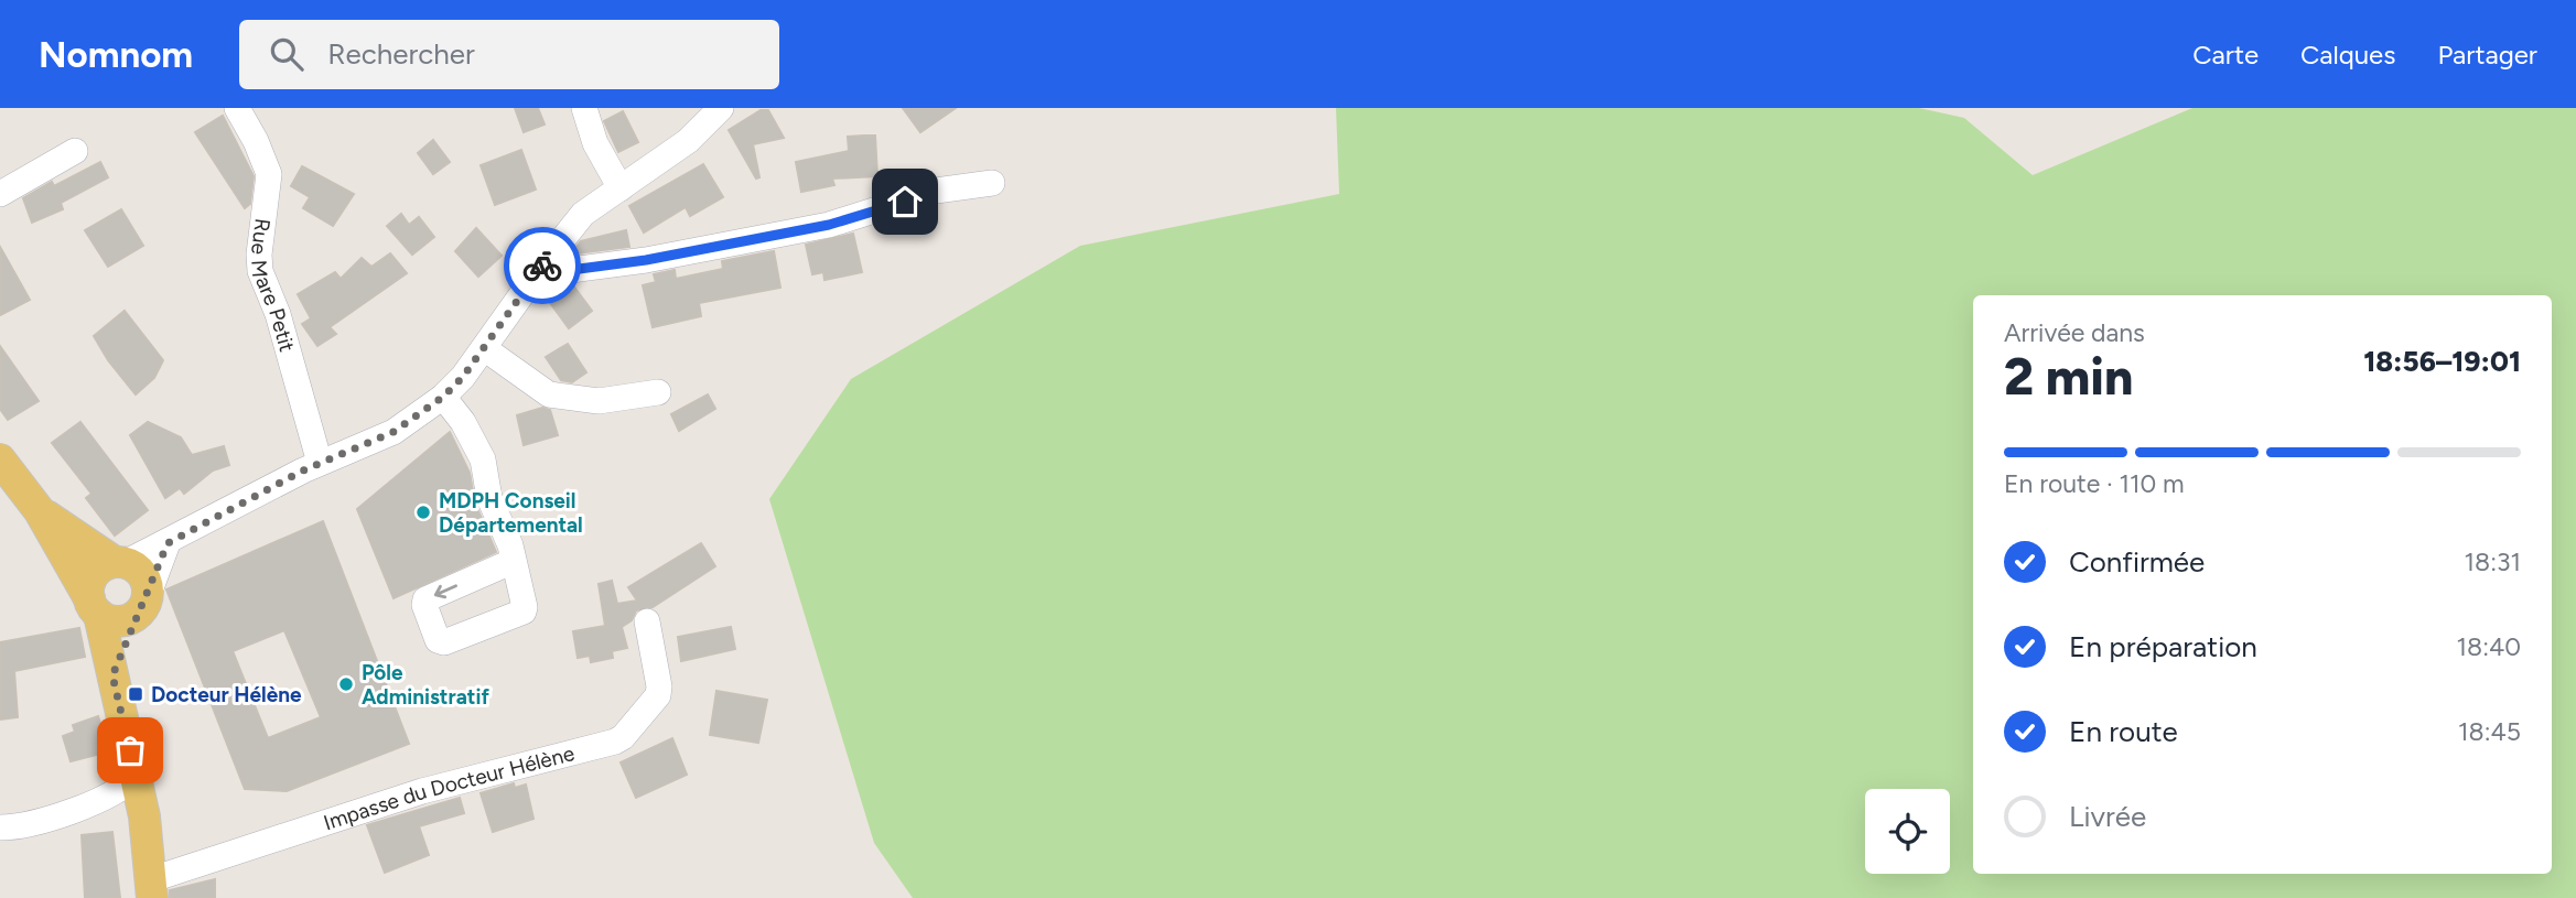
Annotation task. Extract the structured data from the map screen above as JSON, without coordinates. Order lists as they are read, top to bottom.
{
  "streets": {
    "street": ["Rue Mare Petit", "Impasse du Docteur Hélène"]
  },
  "places": {
    "other": ["MDPH Conseil Départemental", "Pôle Administratif"],
    "transit": ["Docteur Hélène"]
  },
  "page": {
    "header": "Nomnom",
    "search": "Rechercher",
    "nav": ["Carte", "Calques", "Partager"],
    "heading": ["2 min", "Arrivée dans", "18:56–19:01"],
    "bar": "En route · 110 m",
    "list": [
      ["Confirmée", "18:31"],
      ["En préparation", "18:40"],
      ["En route", "18:45"],
      "Livrée"
    ]
  }
}
